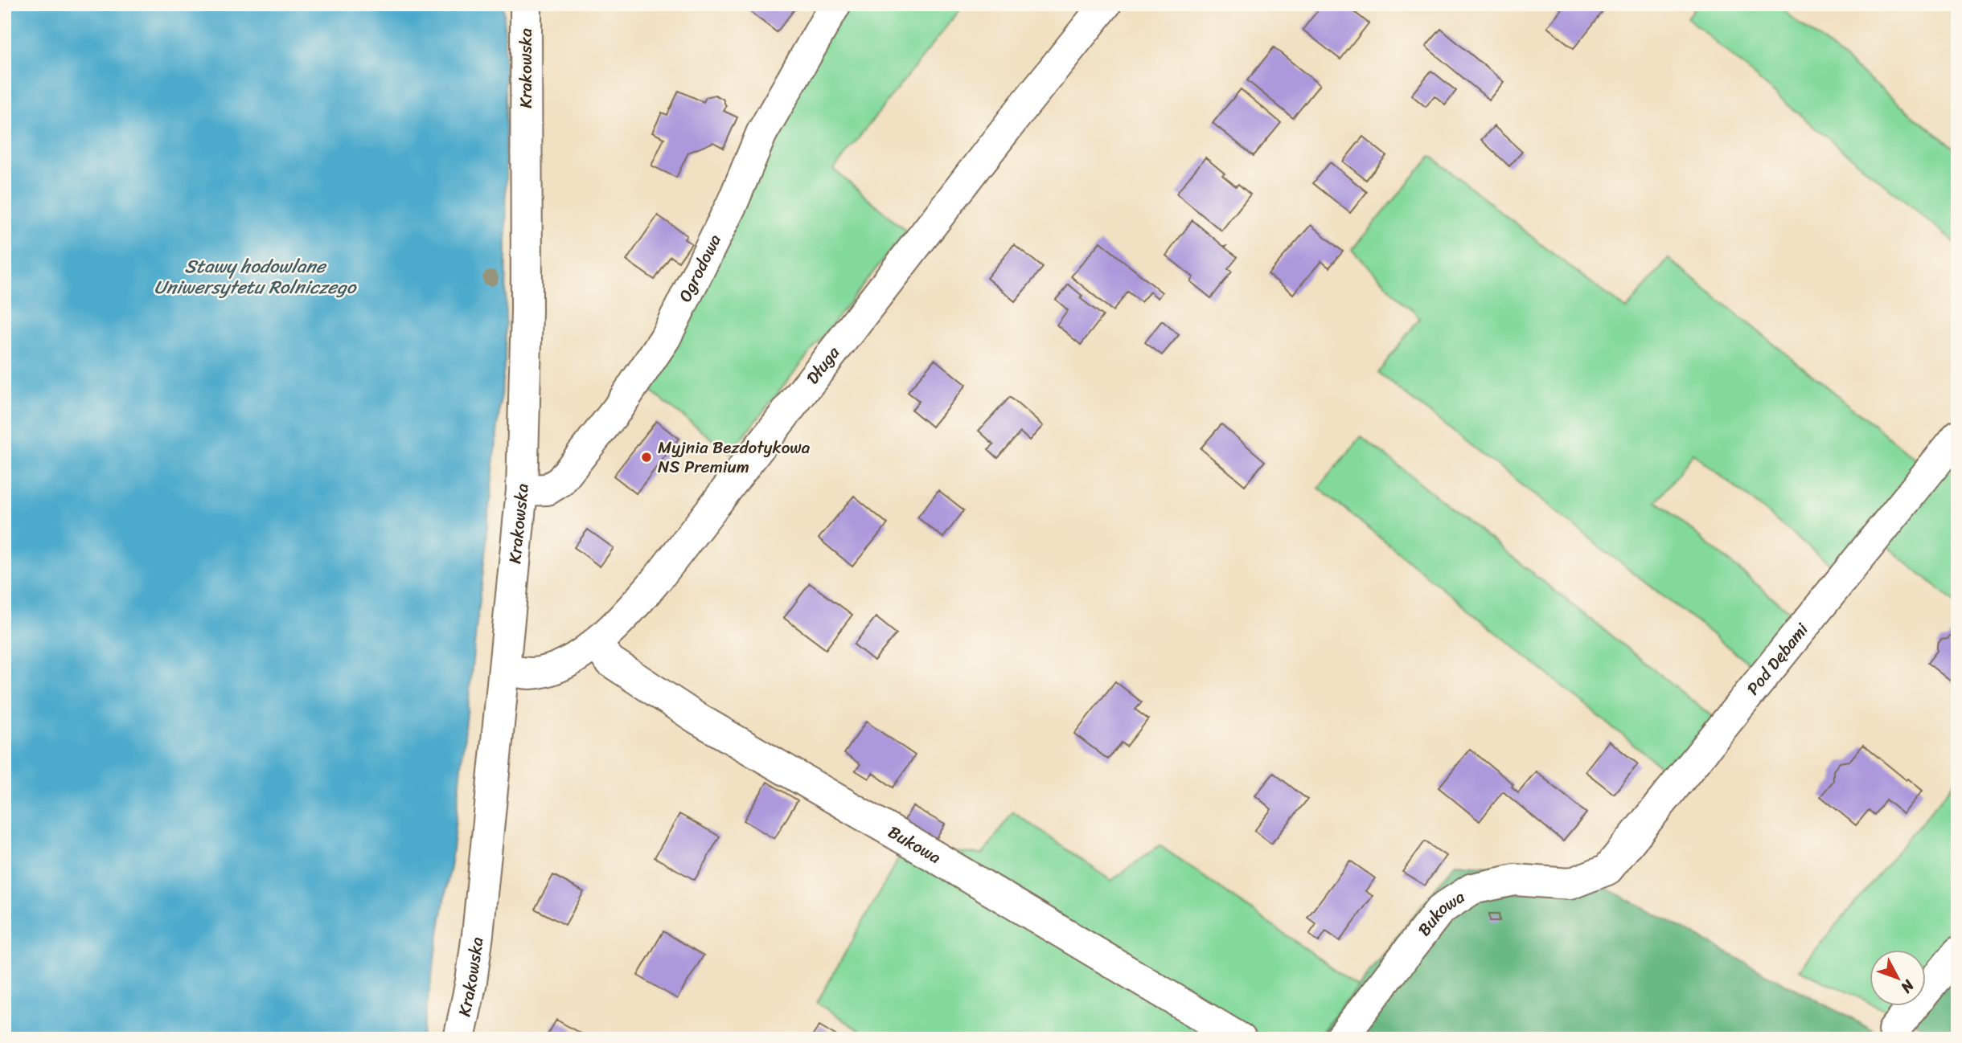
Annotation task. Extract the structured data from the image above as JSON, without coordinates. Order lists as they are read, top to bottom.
{
  "streets": {
    "street": [
      "Krakowska",
      "Ogrodowa",
      "Długa",
      "Pod Dębami",
      "Bukowa"
    ]
  },
  "crossings": [
    ["Krakowska", "Ogrodowa"],
    ["Krakowska", "Długa"],
    ["Długa", "Bukowa"],
    ["Pod Dębami", "Bukowa"]
  ],
  "water": ["Stawy hodowlane Uniwersytetu Rolniczego"],
  "places": ["Myjnia Bezdotykowa NS Premium"],
  "north": "bottom right"
}
